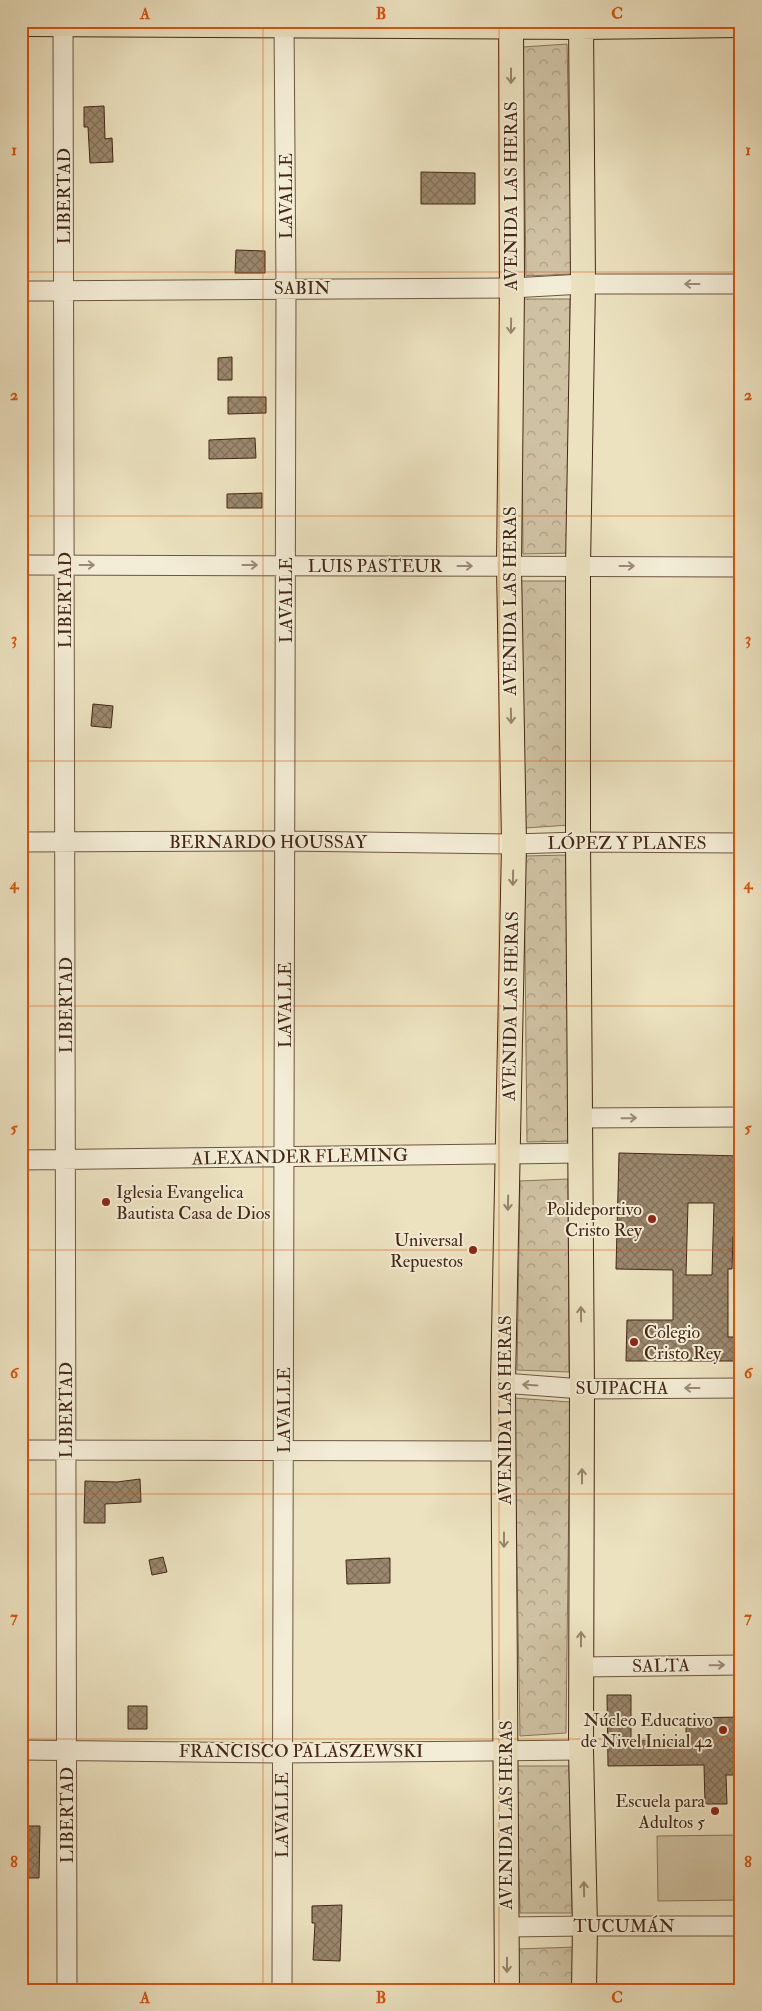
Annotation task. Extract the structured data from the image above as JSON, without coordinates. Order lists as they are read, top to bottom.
{
  "streets": {
    "main road": ["AVENIDA LAS HERAS"],
    "street": [
      "LIBERTAD",
      "LAVALLE",
      "SABIN",
      "LUIS PASTEUR",
      "BERNARDO HOUSSAY",
      "LÓPEZ Y PLANES",
      "ALEXANDER FLEMING",
      "SUIPACHA",
      "SALTA",
      "FRANCISCO PALASZEWSKI",
      "TUCUMÁN"
    ]
  },
  "crossings": [
    ["LIBERTAD", "SABIN"],
    ["LIBERTAD", "LUIS PASTEUR"],
    ["LIBERTAD", "BERNARDO HOUSSAY"],
    ["LIBERTAD", "ALEXANDER FLEMING"],
    ["LIBERTAD", "FRANCISCO PALASZEWSKI"],
    ["LAVALLE", "SABIN"],
    ["LAVALLE", "LUIS PASTEUR"],
    ["LAVALLE", "BERNARDO HOUSSAY"],
    ["LAVALLE", "ALEXANDER FLEMING"],
    ["LAVALLE", "FRANCISCO PALASZEWSKI"],
    ["AVENIDA LAS HERAS", "SABIN"],
    ["AVENIDA LAS HERAS", "LUIS PASTEUR"],
    ["AVENIDA LAS HERAS", "BERNARDO HOUSSAY"],
    ["AVENIDA LAS HERAS", "LÓPEZ Y PLANES"],
    ["AVENIDA LAS HERAS", "ALEXANDER FLEMING"],
    ["AVENIDA LAS HERAS", "SUIPACHA"],
    ["AVENIDA LAS HERAS", "FRANCISCO PALASZEWSKI"],
    ["AVENIDA LAS HERAS", "TUCUMÁN"],
    ["BERNARDO HOUSSAY", "LÓPEZ Y PLANES"]
  ],
  "one_way": ["LUIS PASTEUR", "SUIPACHA", "SALTA"],
  "places": [
    "Iglesia Evangelica Bautista Casa de Dios",
    "Polideportivo Cristo Rey",
    "Universal Repuestos",
    "Colegio Cristo Rey",
    "Núcleo Educativo de Nivel Inicial 42",
    "Escuela para Adultos 5"
  ],
  "grid": {
    "columns": ["A", "B", "C"],
    "rows": [
      "1",
      "2",
      "3",
      "4",
      "5",
      "6",
      "7",
      "8"
    ]
  }
}
